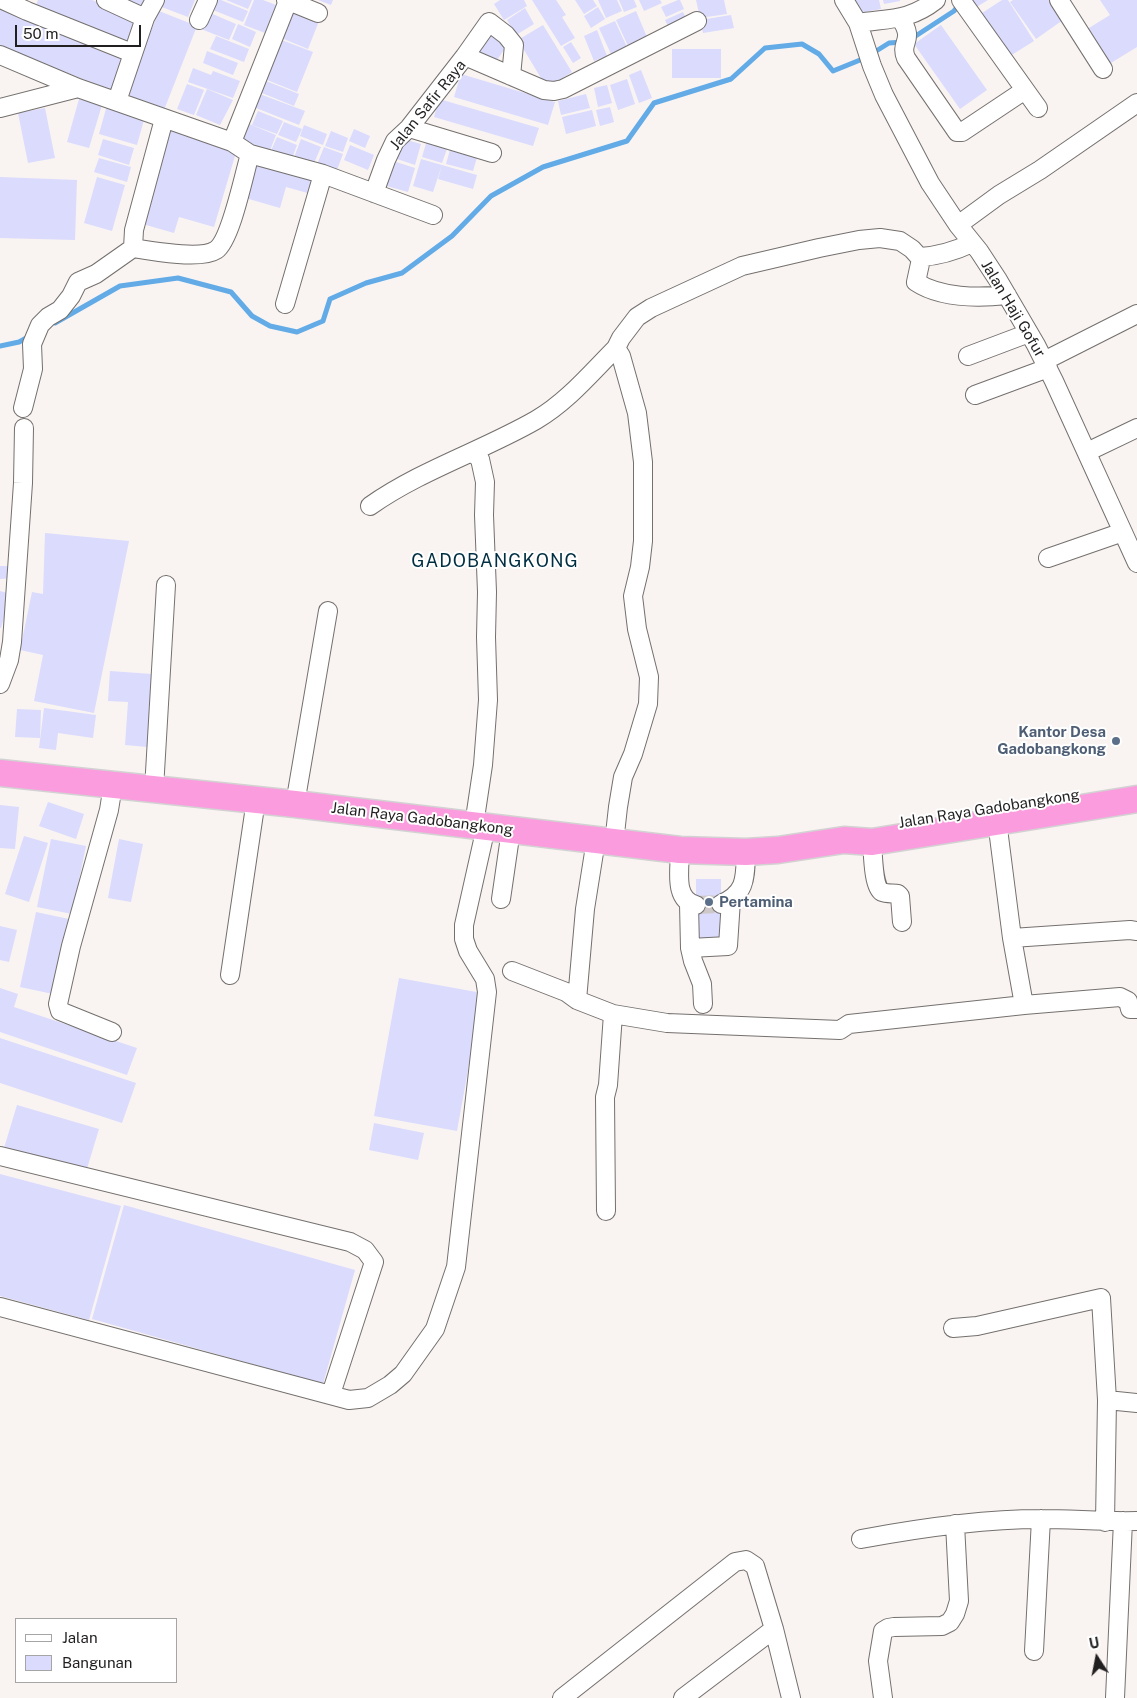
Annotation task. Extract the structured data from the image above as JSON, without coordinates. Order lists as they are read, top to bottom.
{
  "streets": {
    "highway": ["Jalan Raya Gadobangkong"],
    "street": ["Jalan Safir Raya", "Jalan Haji Gofur"]
  },
  "districts": ["GADOBANGKONG"],
  "places": ["Kantor Desa Gadobangkong", "Pertamina"],
  "legend": ["Jalan", "Bangunan"],
  "scale_bar": "50 m",
  "north": "top"
}
